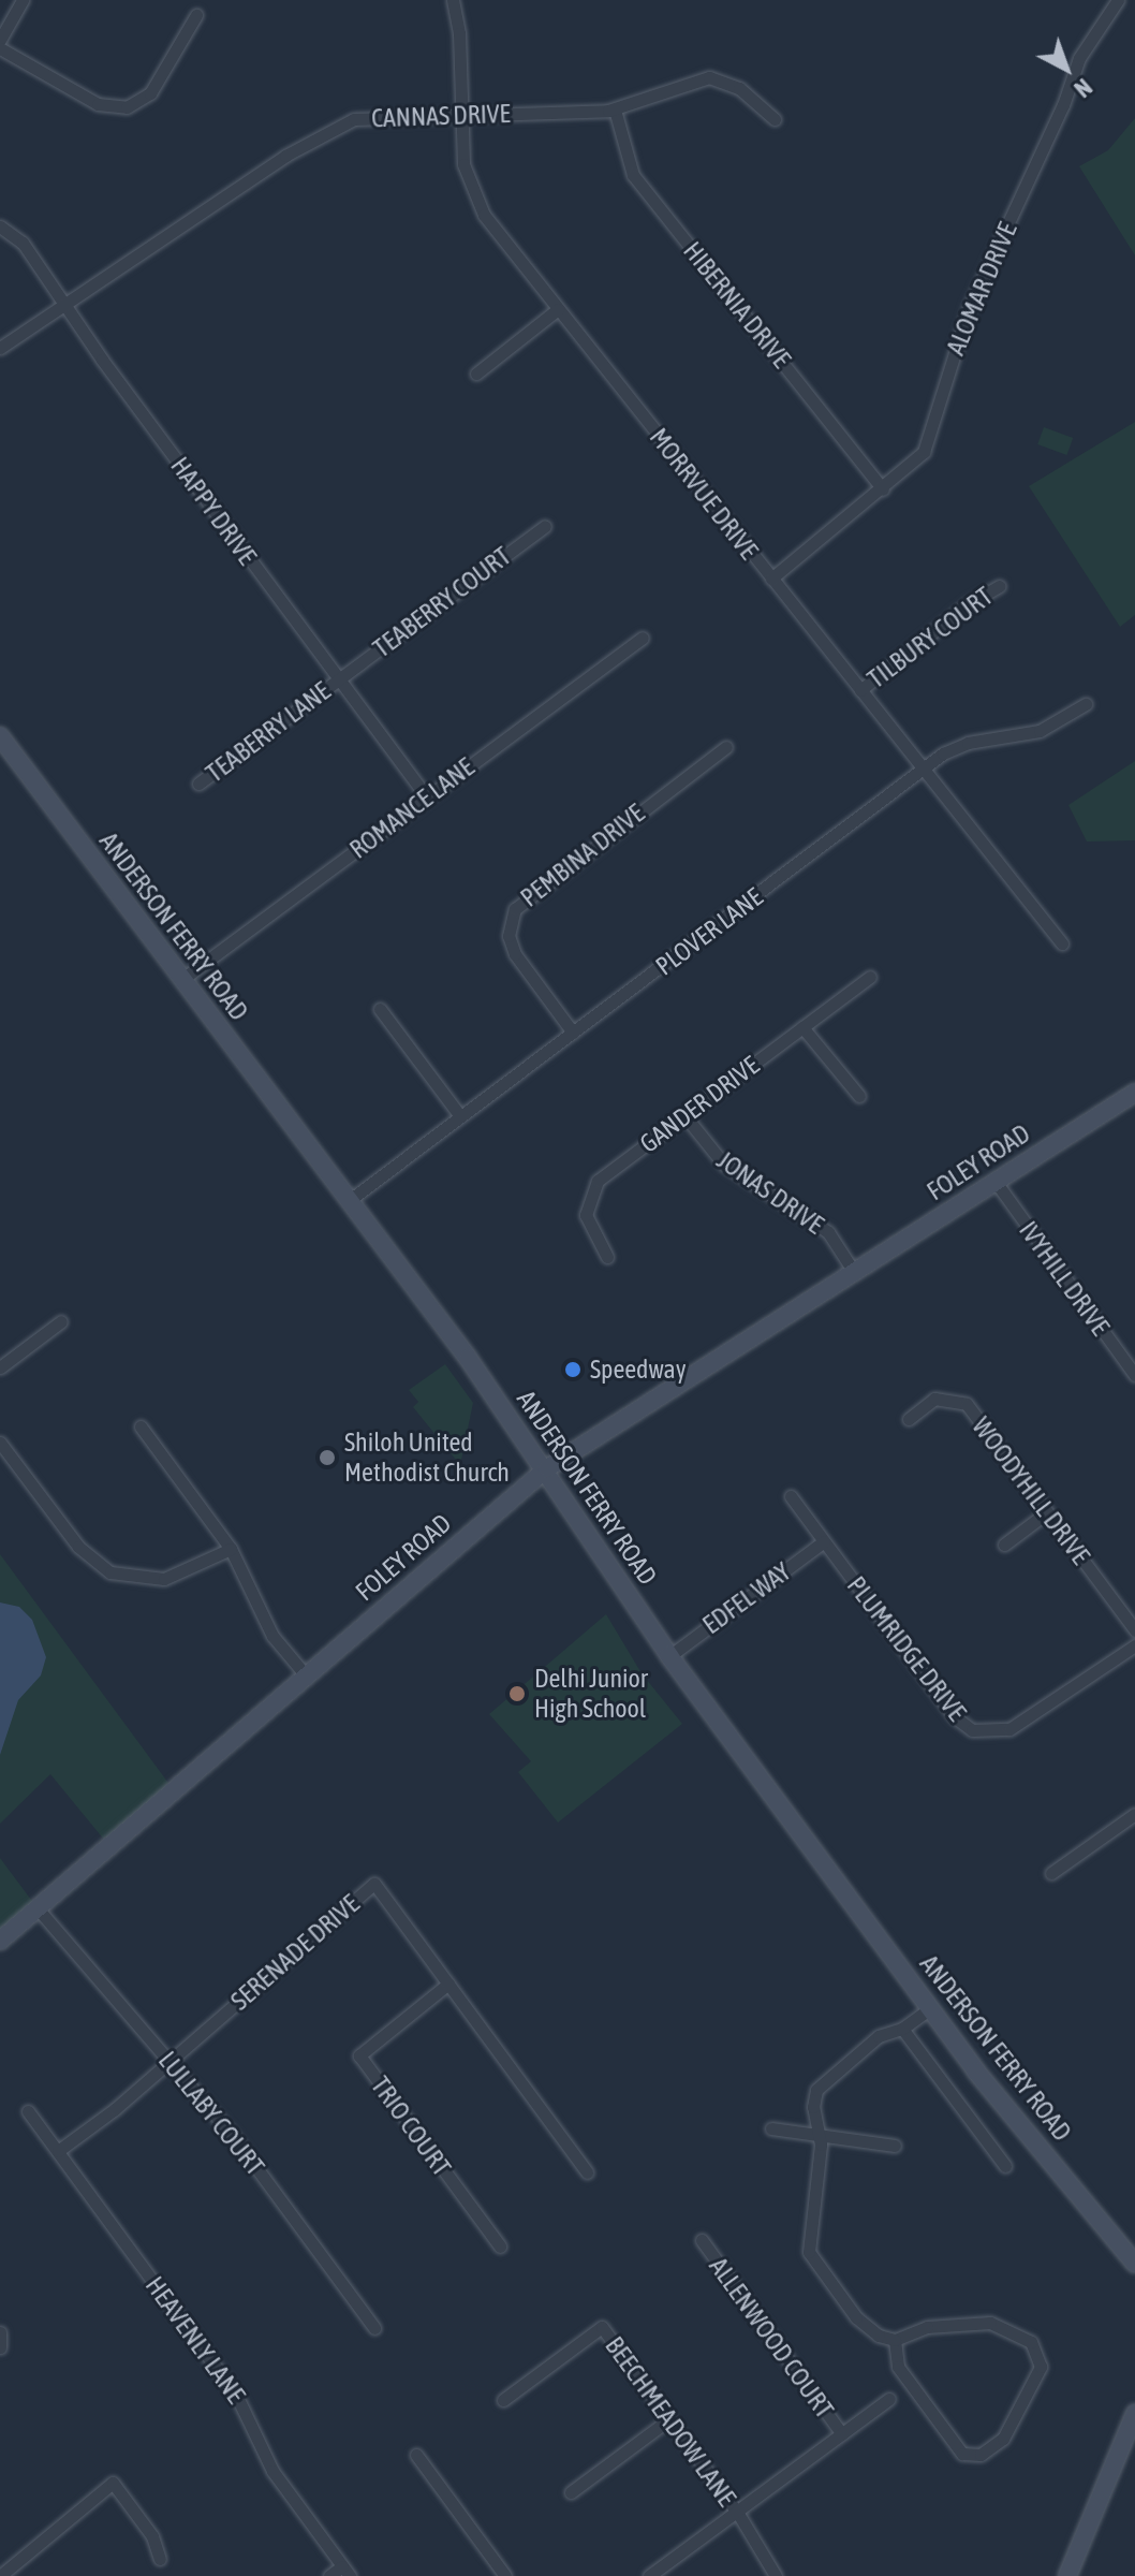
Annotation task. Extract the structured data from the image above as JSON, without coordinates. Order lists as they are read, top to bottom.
{
  "streets": {
    "street": [
      "CANNAS DRIVE",
      "ALOMAR DRIVE",
      "HIBERNIA DRIVE",
      "MORRVUE DRIVE",
      "HAPPY DRIVE",
      "TEABERRY COURT",
      "TILBURY COURT",
      "TEABERRY LANE",
      "ROMANCE LANE",
      "PEMBINA DRIVE",
      "ANDERSON FERRY ROAD",
      "PLOVER LANE",
      "GANDER DRIVE",
      "FOLEY ROAD",
      "JONAS DRIVE",
      "IVYHILL DRIVE",
      "WOODYHILL DRIVE",
      "EDFEL WAY",
      "PLUMRIDGE DRIVE",
      "SERENADE DRIVE",
      "LULLABY COURT",
      "TRIO COURT",
      "ALLENWOOD COURT",
      "HEAVENLY LANE",
      "BEECHMEADOW LANE"
    ]
  },
  "crossings": [
    ["CANNAS DRIVE", "HIBERNIA DRIVE"],
    ["CANNAS DRIVE", "MORRVUE DRIVE"],
    ["CANNAS DRIVE", "HAPPY DRIVE"],
    ["ALOMAR DRIVE", "HIBERNIA DRIVE"],
    ["ALOMAR DRIVE", "MORRVUE DRIVE"],
    ["MORRVUE DRIVE", "TILBURY COURT"],
    ["MORRVUE DRIVE", "PLOVER LANE"],
    ["HAPPY DRIVE", "TEABERRY COURT"],
    ["HAPPY DRIVE", "TEABERRY LANE"],
    ["HAPPY DRIVE", "ROMANCE LANE"],
    ["TEABERRY COURT", "TEABERRY LANE"],
    ["ROMANCE LANE", "ANDERSON FERRY ROAD"],
    ["PEMBINA DRIVE", "PLOVER LANE"],
    ["ANDERSON FERRY ROAD", "PLOVER LANE"],
    ["ANDERSON FERRY ROAD", "FOLEY ROAD"],
    ["ANDERSON FERRY ROAD", "EDFEL WAY"],
    ["GANDER DRIVE", "JONAS DRIVE"],
    ["FOLEY ROAD", "JONAS DRIVE"],
    ["FOLEY ROAD", "IVYHILL DRIVE"],
    ["FOLEY ROAD", "LULLABY COURT"],
    ["EDFEL WAY", "PLUMRIDGE DRIVE"],
    ["SERENADE DRIVE", "LULLABY COURT"],
    ["SERENADE DRIVE", "TRIO COURT"],
    ["SERENADE DRIVE", "HEAVENLY LANE"]
  ],
  "places": ["Speedway", "Shiloh United Methodist Church", "Delhi Junior High School"],
  "north": "bottom right"
}
